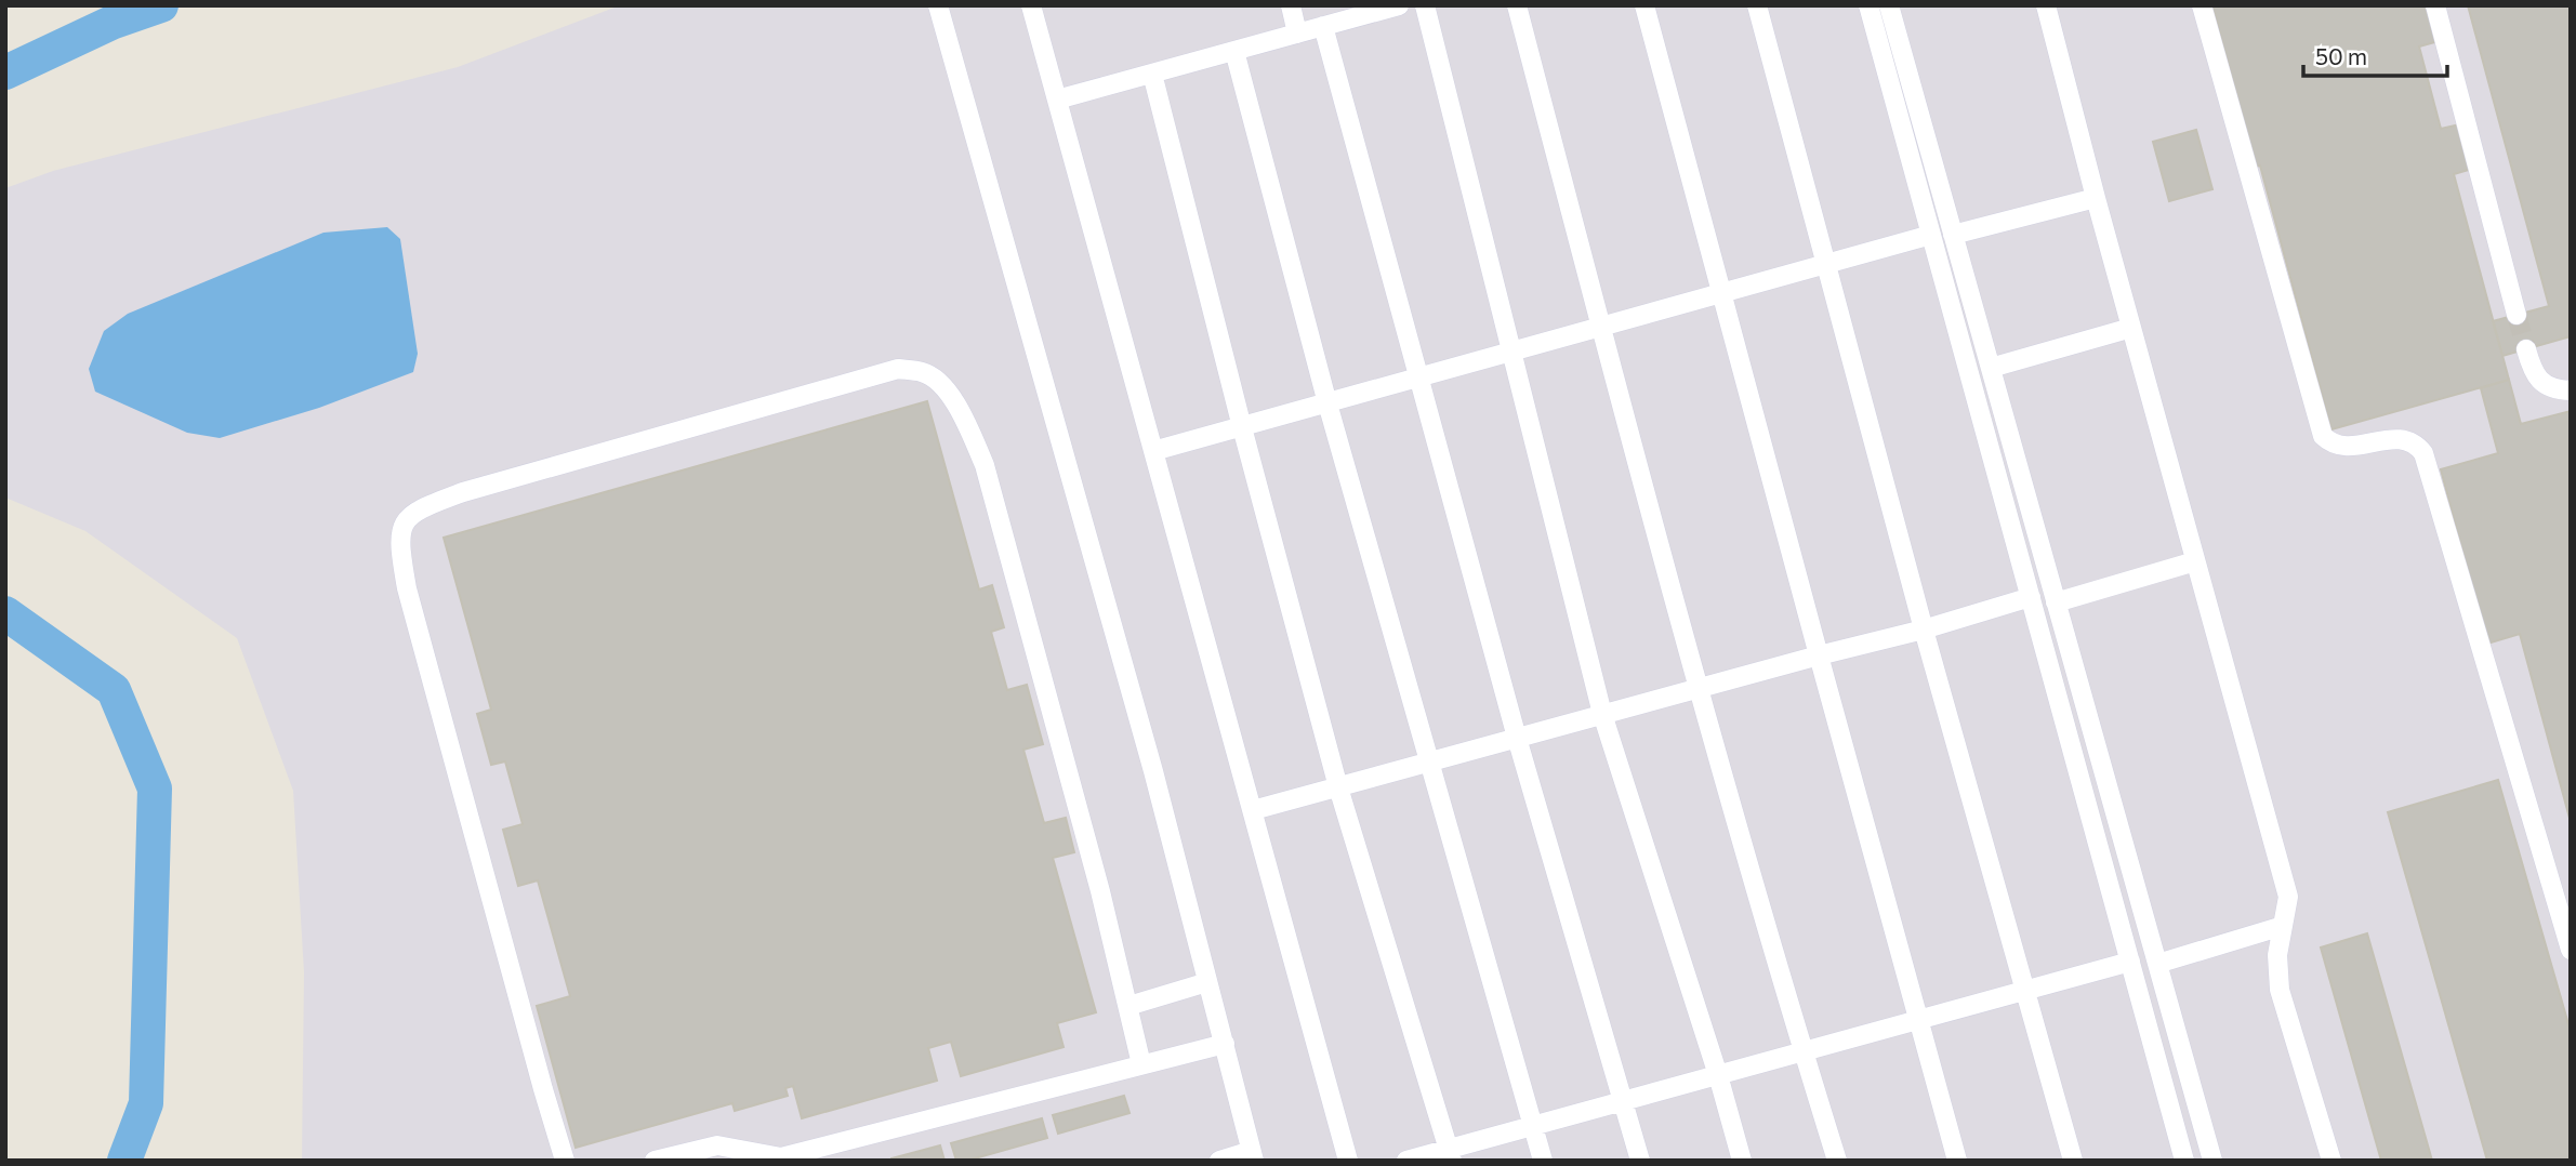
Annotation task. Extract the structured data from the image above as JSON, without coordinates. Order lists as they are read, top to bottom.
{
  "scale_bar": "50 m"
}
